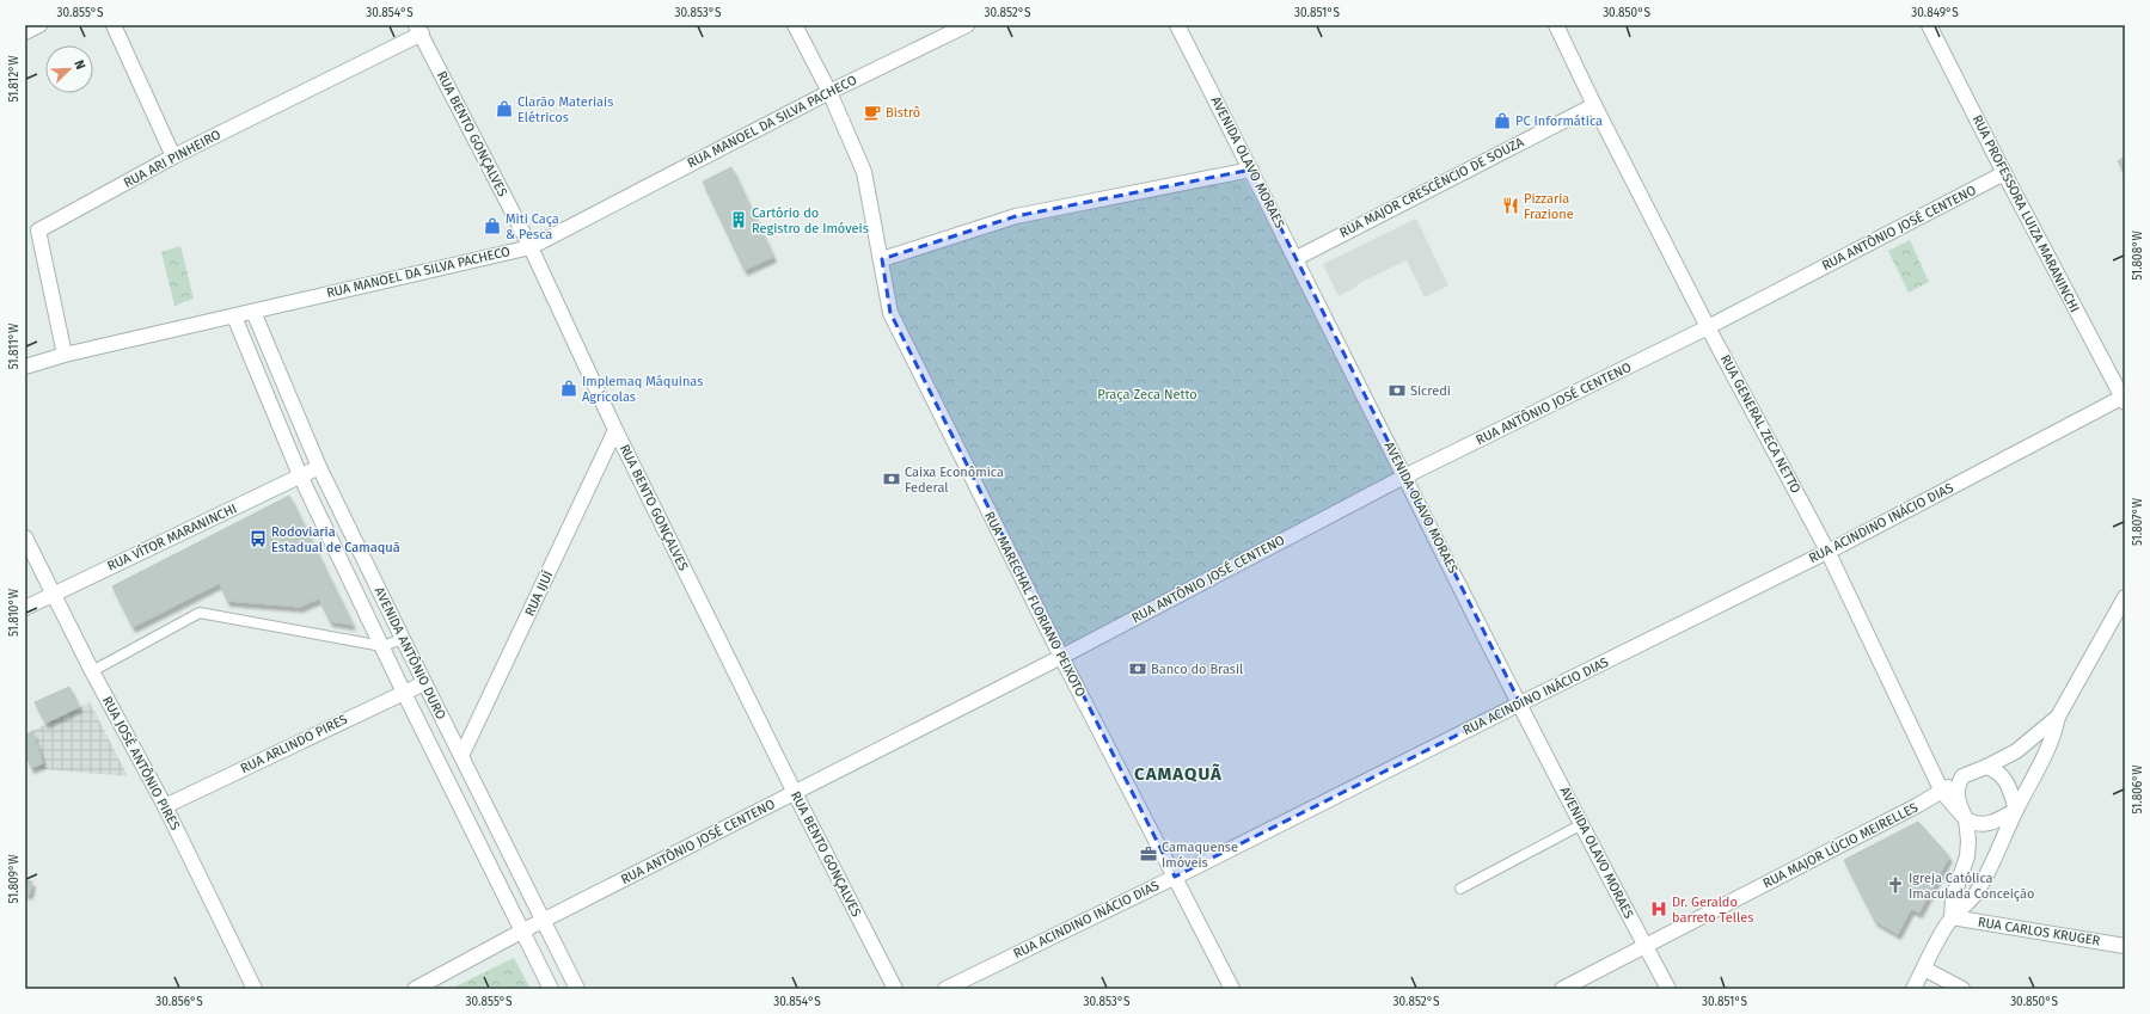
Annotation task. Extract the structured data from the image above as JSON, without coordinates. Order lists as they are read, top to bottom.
{
  "streets": {
    "street": [
      "RUA MANOEL DA SILVA PACHECO",
      "RUA BENTO GONÇALVES",
      "RUA ARI PINHEIRO",
      "AVENIDA OLAVO MORAES",
      "RUA MAJOR CRESCÊNCIO DE SOUZA",
      "RUA PROFESSORA LUIZA MARANINCHI",
      "RUA ANTÔNIO JOSÉ CENTENO",
      "RUA GENERAL ZECA NETTO",
      "RUA ACINDINO INÁCIO DIAS",
      "RUA VÍTOR MARANINCHI",
      "RUA IJUÍ",
      "RUA MARECHAL FLORIANO PEIXOTO",
      "AVENIDA ANTÔNIO DURO",
      "RUA ARLINDO PIRES",
      "RUA JOSÉ ANTÔNIO PIRES",
      "RUA MAJOR LÚCIO MEIRELLES",
      "RUA CARLOS KRUGER"
    ]
  },
  "crossings": [
    ["RUA MANOEL DA SILVA PACHECO", "RUA BENTO GONÇALVES"],
    ["RUA MANOEL DA SILVA PACHECO", "RUA ARI PINHEIRO"],
    ["RUA MANOEL DA SILVA PACHECO", "RUA MARECHAL FLORIANO PEIXOTO"],
    ["RUA MANOEL DA SILVA PACHECO", "AVENIDA ANTÔNIO DURO"],
    ["RUA BENTO GONÇALVES", "RUA ARI PINHEIRO"],
    ["RUA BENTO GONÇALVES", "RUA ANTÔNIO JOSÉ CENTENO"],
    ["RUA BENTO GONÇALVES", "RUA IJUÍ"],
    ["AVENIDA OLAVO MORAES", "RUA MAJOR CRESCÊNCIO DE SOUZA"],
    ["AVENIDA OLAVO MORAES", "RUA ANTÔNIO JOSÉ CENTENO"],
    ["AVENIDA OLAVO MORAES", "RUA ACINDINO INÁCIO DIAS"],
    ["AVENIDA OLAVO MORAES", "RUA MAJOR LÚCIO MEIRELLES"],
    ["RUA MAJOR CRESCÊNCIO DE SOUZA", "RUA GENERAL ZECA NETTO"],
    ["RUA PROFESSORA LUIZA MARANINCHI", "RUA ANTÔNIO JOSÉ CENTENO"],
    ["RUA PROFESSORA LUIZA MARANINCHI", "RUA ACINDINO INÁCIO DIAS"],
    ["RUA ANTÔNIO JOSÉ CENTENO", "RUA GENERAL ZECA NETTO"],
    ["RUA ANTÔNIO JOSÉ CENTENO", "RUA MARECHAL FLORIANO PEIXOTO"],
    ["RUA ANTÔNIO JOSÉ CENTENO", "AVENIDA ANTÔNIO DURO"],
    ["RUA GENERAL ZECA NETTO", "RUA ACINDINO INÁCIO DIAS"],
    ["RUA GENERAL ZECA NETTO", "RUA MAJOR LÚCIO MEIRELLES"],
    ["RUA ACINDINO INÁCIO DIAS", "RUA MARECHAL FLORIANO PEIXOTO"],
    ["RUA VÍTOR MARANINCHI", "AVENIDA ANTÔNIO DURO"],
    ["RUA VÍTOR MARANINCHI", "RUA JOSÉ ANTÔNIO PIRES"],
    ["RUA IJUÍ", "AVENIDA ANTÔNIO DURO"],
    ["AVENIDA ANTÔNIO DURO", "RUA ARLINDO PIRES"],
    ["RUA ARLINDO PIRES", "RUA JOSÉ ANTÔNIO PIRES"]
  ],
  "districts": ["CAMAQUÃ"],
  "parks": ["Praça Zeca Netto"],
  "places": {
    "shop": [
      "Clarão Materiais Elétricos",
      "PC Informática",
      "Miti Caça & Pesca",
      "Implemaq Máquinas Agrícolas"
    ],
    "cafe": ["Bistrô"],
    "restaurant": ["Pizzaria Frazione"],
    "building": ["Cartório do Registro de Imóveis"],
    "bank": ["Sicredi", "Caixa Econômica Federal", "Banco do Brasil"],
    "bus stop": ["Rodoviaria Estadual de Camaquã"],
    "office": ["Camaquense Imóveis"],
    "church": ["Igreja Católica Imaculada Conceição"],
    "hospital": ["Dr. Geraldo barreto Telles"]
  },
  "north": "top right",
  "coordinates": [
    "30.855°S",
    "30.854°S",
    "30.853°S",
    "30.852°S",
    "30.851°S",
    "30.850°S",
    "30.849°S",
    "51.812°W",
    "51.808°W",
    "51.811°W",
    "51.807°W",
    "51.810°W",
    "51.806°W",
    "51.809°W",
    "30.856°S"
  ]
}
